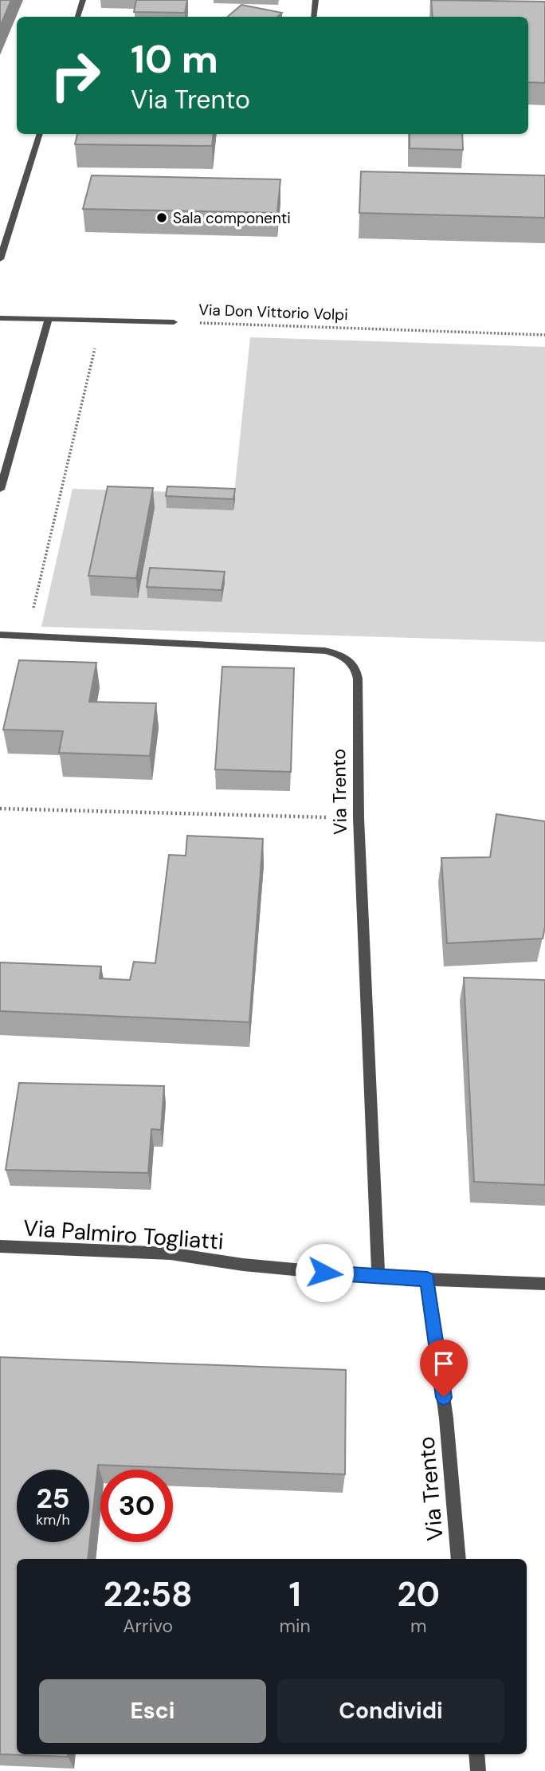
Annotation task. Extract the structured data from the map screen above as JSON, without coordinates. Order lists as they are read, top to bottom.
{
  "streets": {
    "street": ["Via Don Vittorio Volpi", "Via Trento", "Via Palmiro Togliatti"]
  },
  "crossings": [
    ["Via Trento", "Via Palmiro Togliatti"]
  ],
  "places": ["Sala componenti"],
  "page": {
    "turn": ["10 m", "Via Trento"],
    "speed": "25 km/h",
    "limit": "30",
    "eta": [
      "22:58",
      "Arrivo",
      "1",
      "min",
      "20",
      "m"
    ],
    "buttons": ["Esci", "Condividi"]
  }
}
